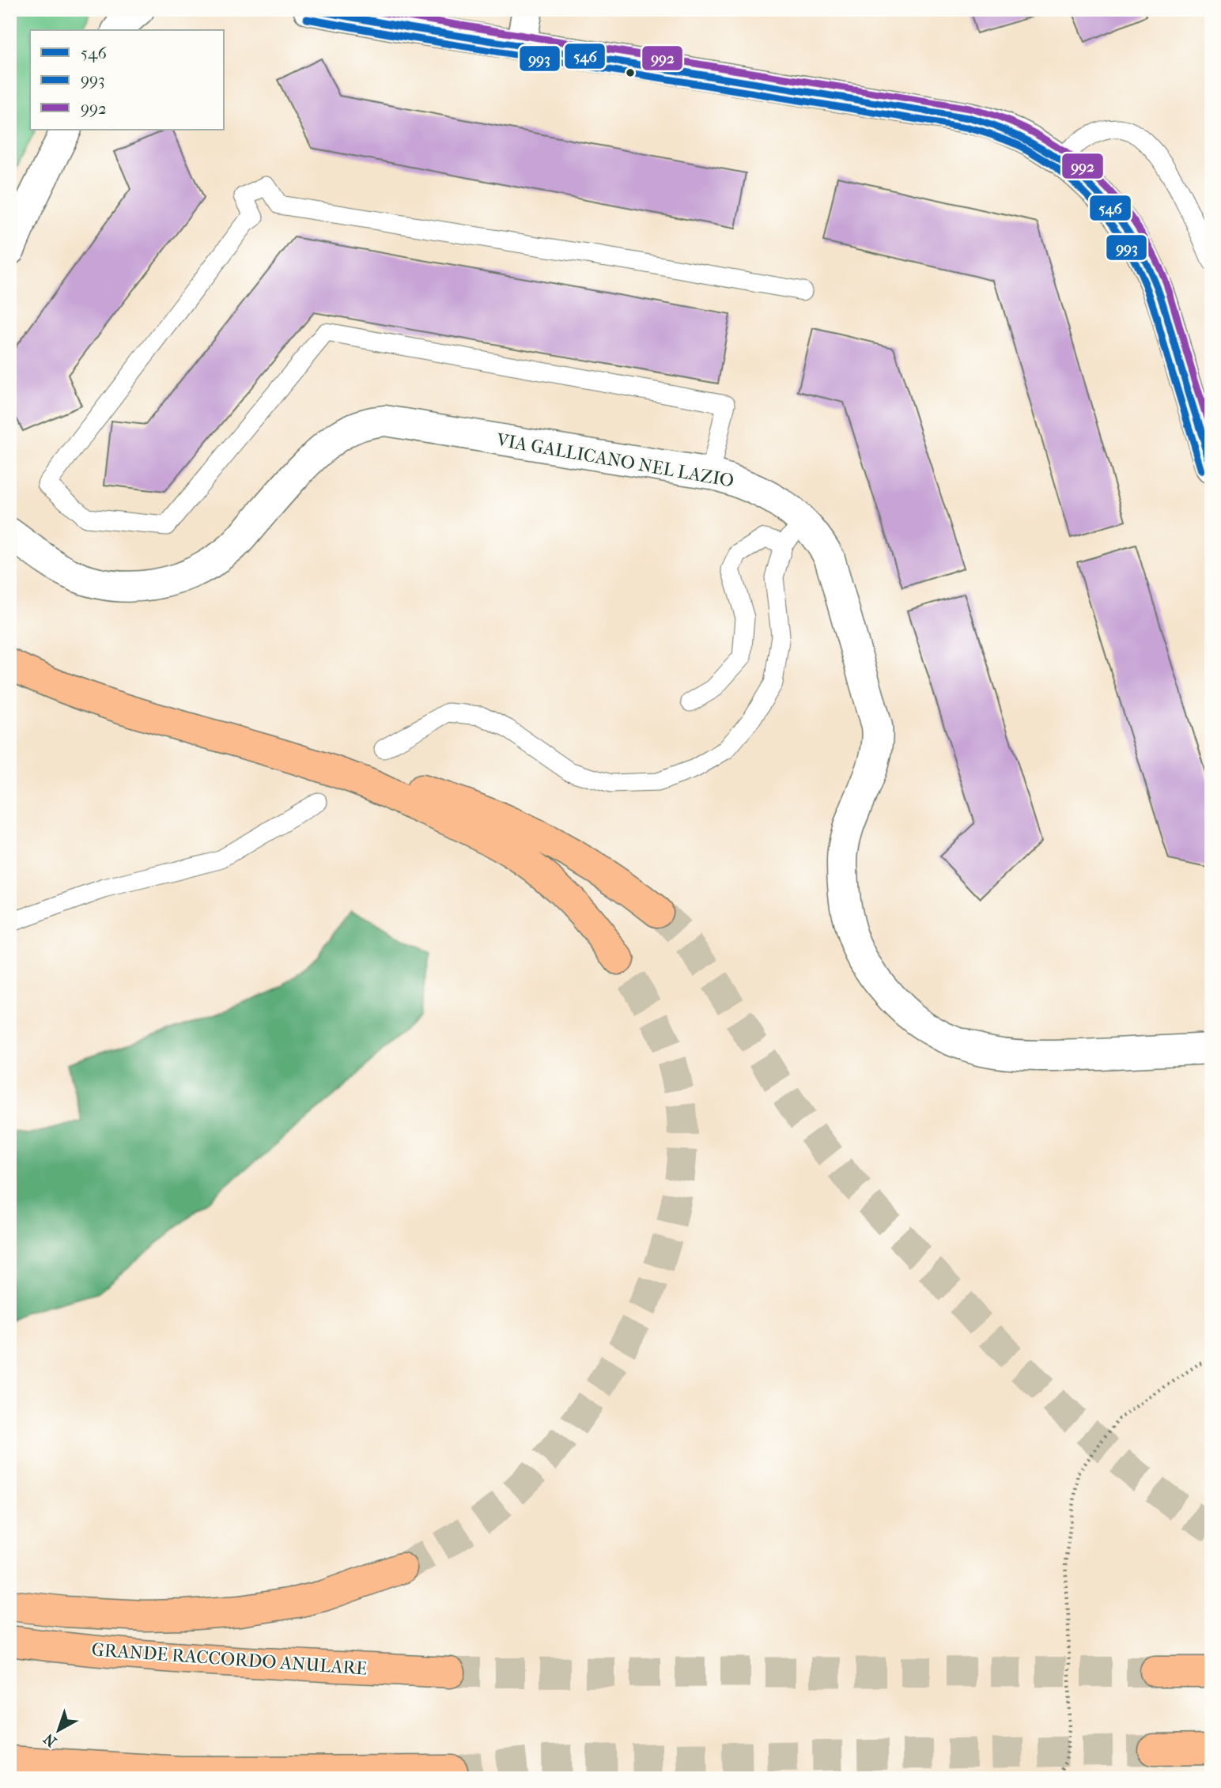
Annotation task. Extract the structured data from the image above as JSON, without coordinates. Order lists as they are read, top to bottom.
{
  "streets": {
    "highway": ["GRANDE RACCORDO ANULARE"],
    "street": ["VIA GALLICANO NEL LAZIO"]
  },
  "lines": ["transit line 546", "transit line 992", "transit line 993"],
  "legend": ["546", "993", "992"],
  "north": "bottom left"
}
